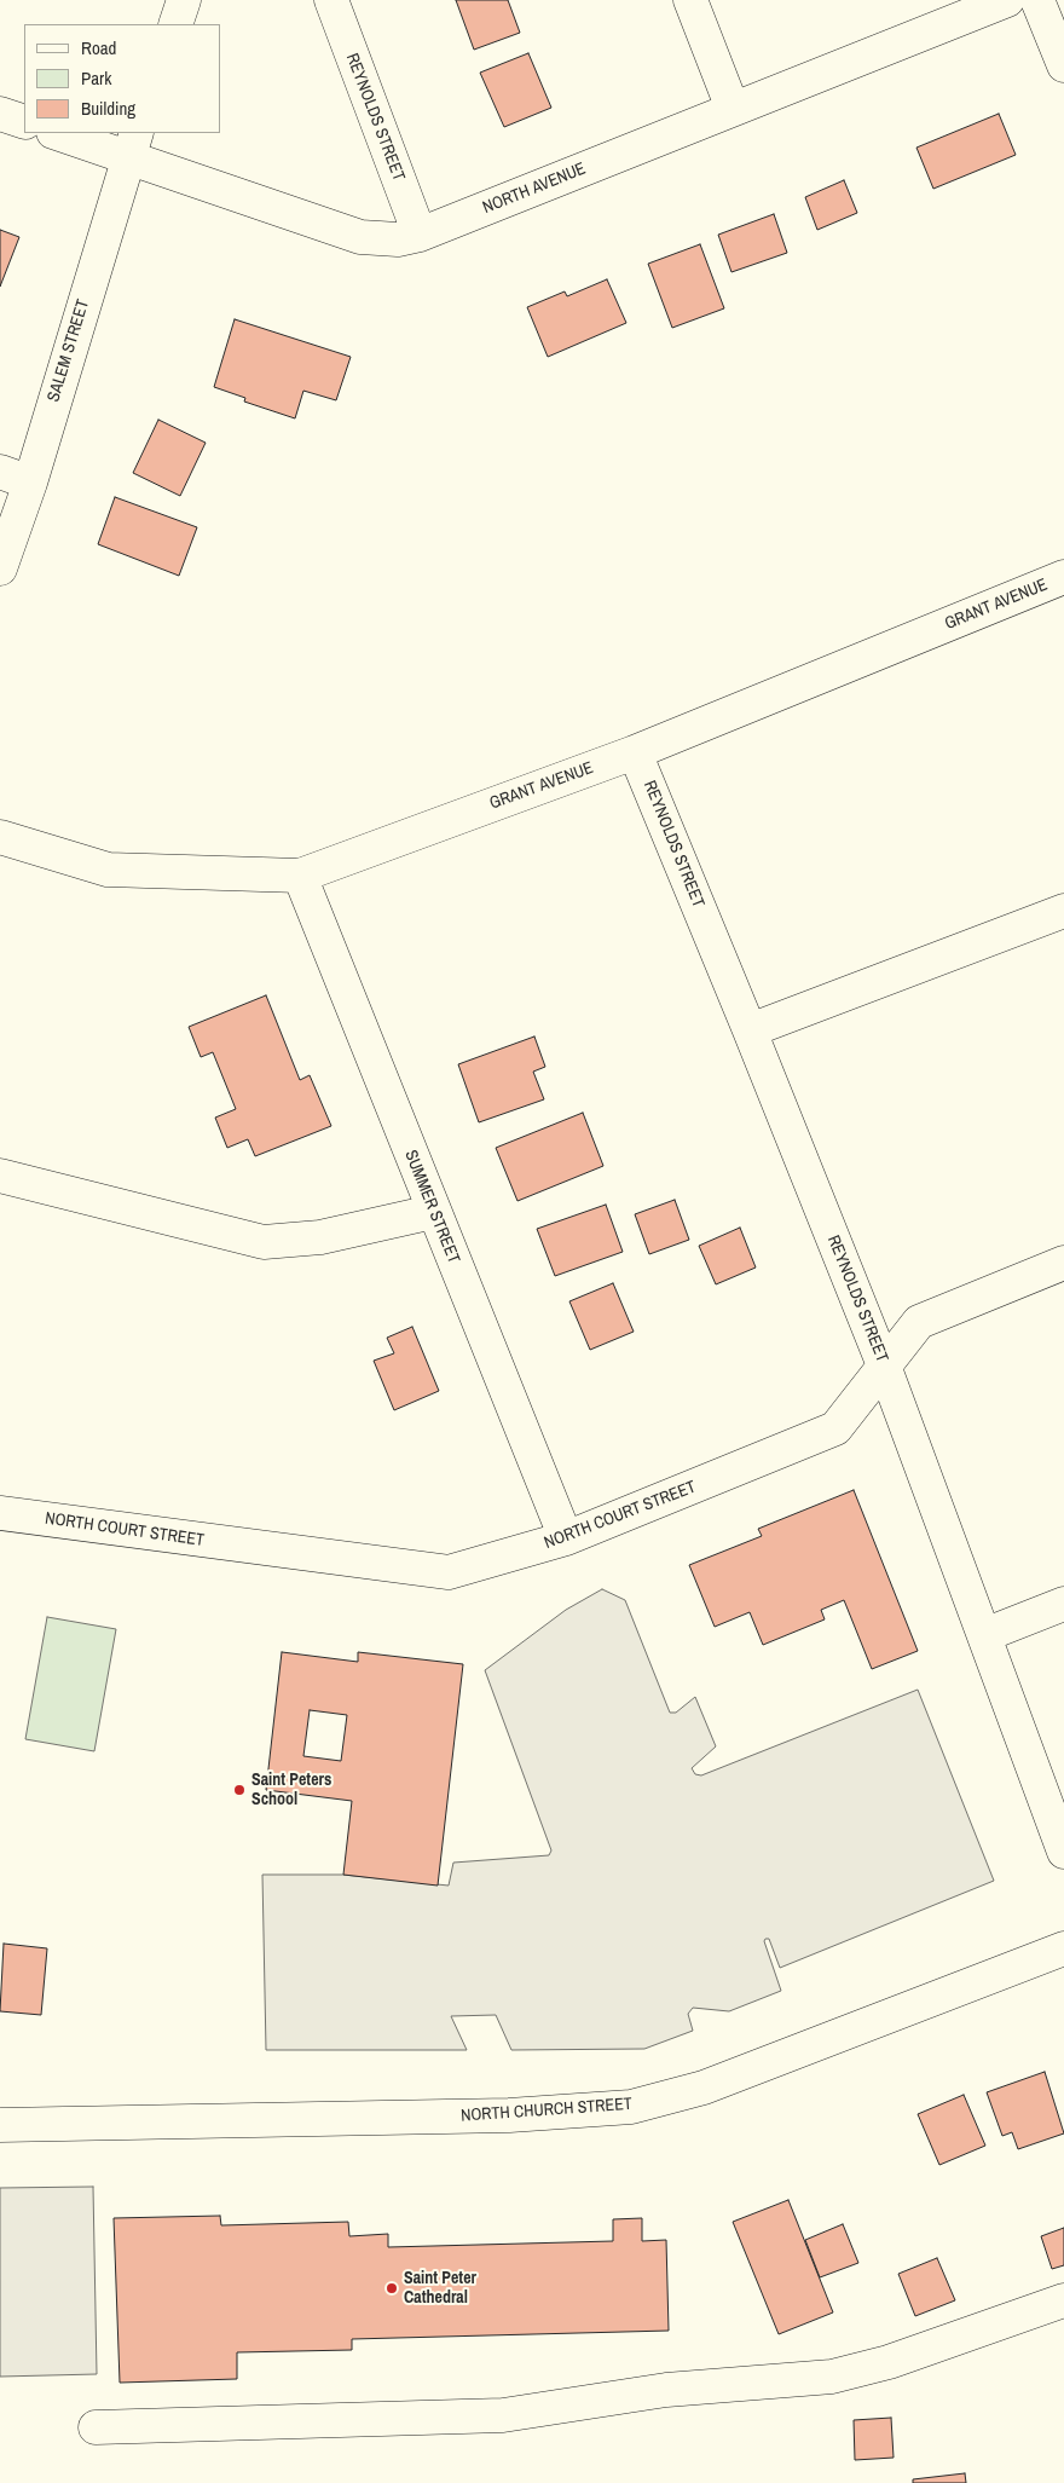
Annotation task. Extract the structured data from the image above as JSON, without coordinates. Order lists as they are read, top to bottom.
{
  "streets": {
    "street": [
      "REYNOLDS STREET",
      "NORTH AVENUE",
      "SALEM STREET",
      "GRANT AVENUE",
      "SUMMER STREET",
      "NORTH COURT STREET",
      "NORTH CHURCH STREET"
    ]
  },
  "crossings": [
    ["REYNOLDS STREET", "NORTH AVENUE"],
    ["REYNOLDS STREET", "GRANT AVENUE"],
    ["REYNOLDS STREET", "NORTH COURT STREET"],
    ["NORTH AVENUE", "SALEM STREET"],
    ["GRANT AVENUE", "SUMMER STREET"],
    ["SUMMER STREET", "NORTH COURT STREET"]
  ],
  "places": ["Saint Peters School", "Saint Peter Cathedral"],
  "legend": ["Road", "Park", "Building"]
}
